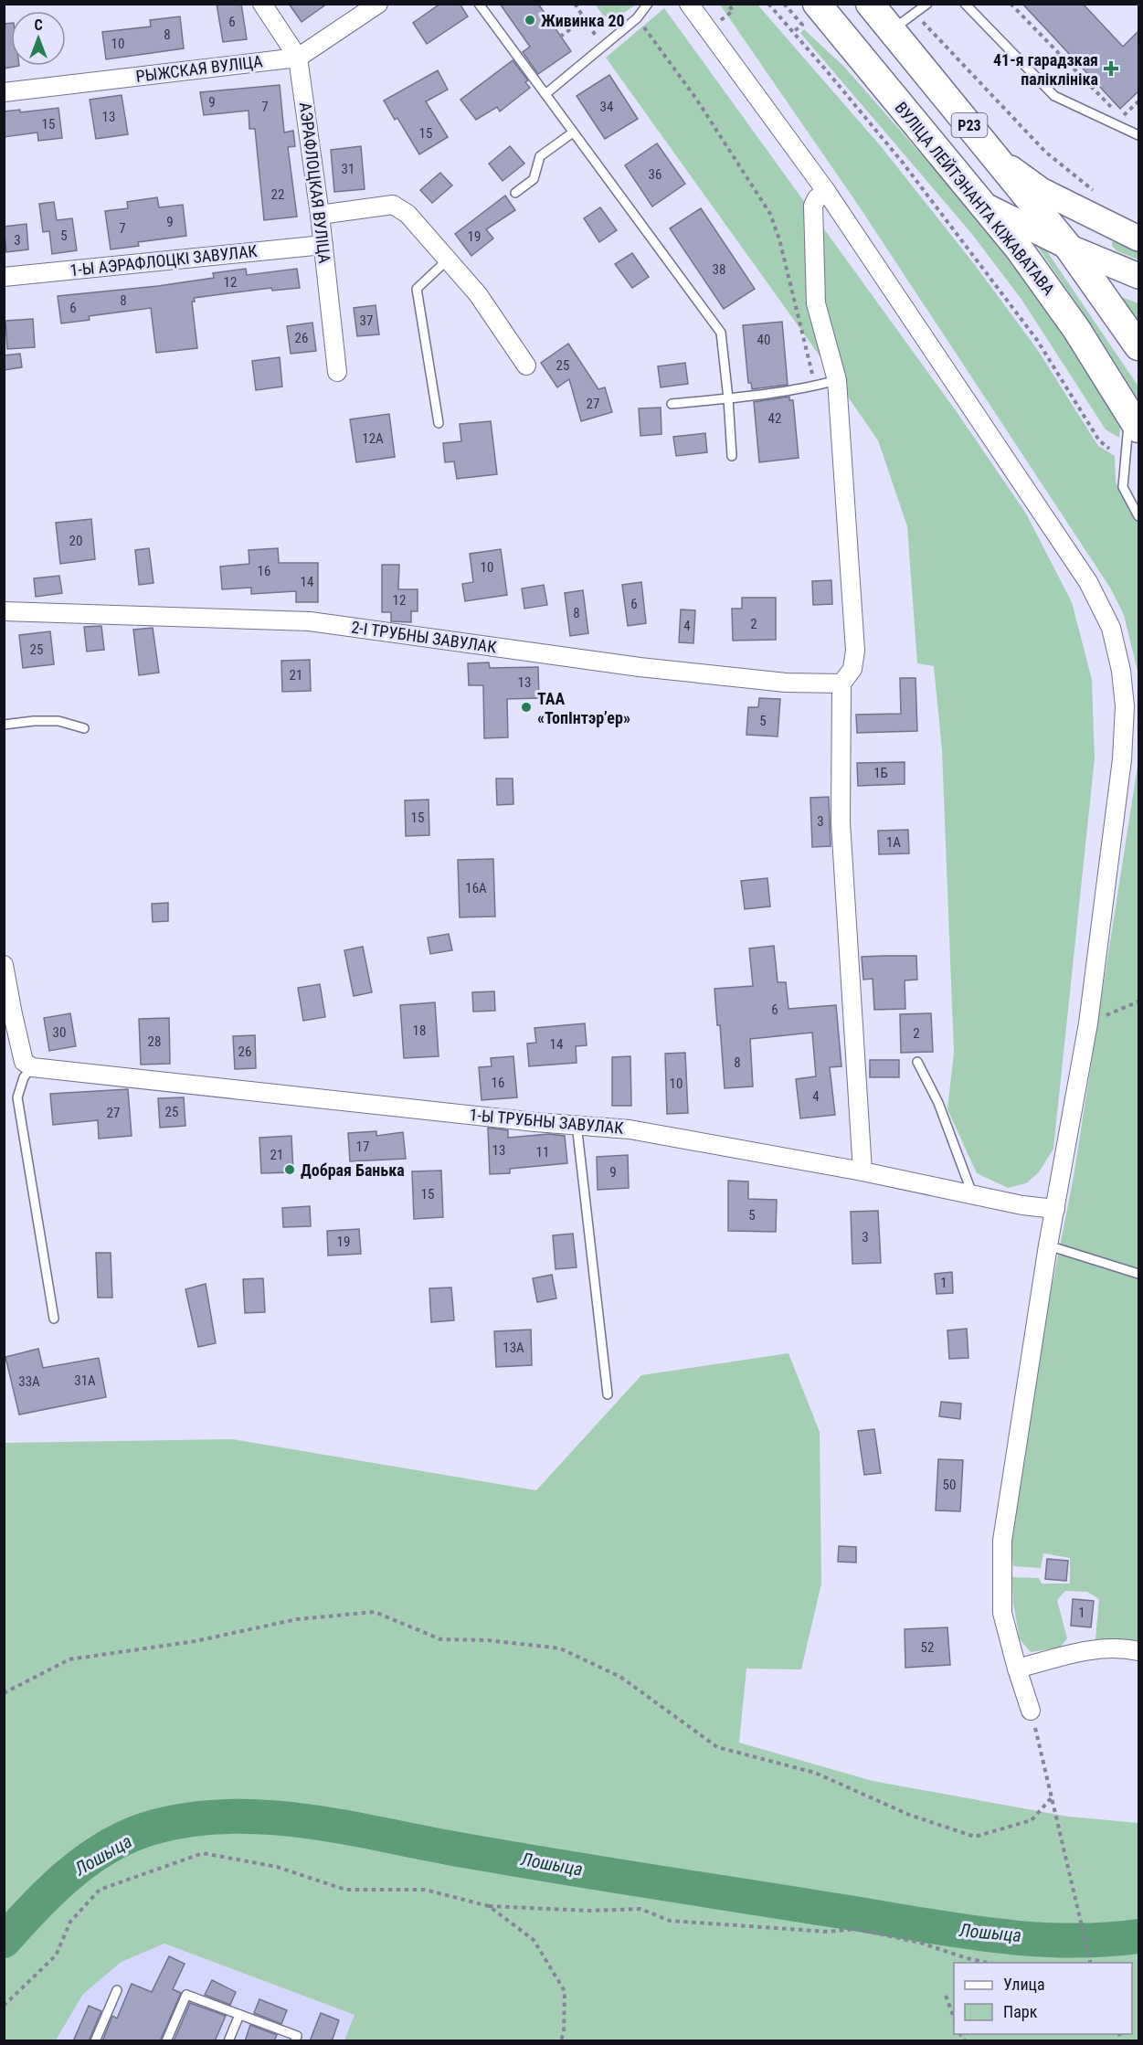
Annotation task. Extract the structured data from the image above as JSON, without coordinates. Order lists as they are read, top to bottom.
{
  "streets": {
    "main road": ["Р23", "ВУЛІЦА ЛЕЙТЭНАНТА КІЖАВАТАВА"],
    "street": [
      "РЫЖСКАЯ ВУЛІЦА",
      "АЭРАФЛОЦКАЯ ВУЛІЦА",
      "1-Ы АЭРАФЛОЦКІ ЗАВУЛАК",
      "2-І ТРУБНЫ ЗАВУЛАК",
      "1-Ы ТРУБНЫ ЗАВУЛАК"
    ]
  },
  "crossings": [
    ["РЫЖСКАЯ ВУЛІЦА", "АЭРАФЛОЦКАЯ ВУЛІЦА"],
    ["АЭРАФЛОЦКАЯ ВУЛІЦА", "1-Ы АЭРАФЛОЦКІ ЗАВУЛАК"]
  ],
  "water": ["Лошыца"],
  "places": {
    "other": ["Живинка 20", "ТАА «ТопІнтэрʼер»", "Добрая Банька"],
    "health": ["41-я гарадзкая паліклініка"]
  },
  "house_numbers": [
    "6",
    "8",
    "10",
    "9",
    "7",
    "34",
    "13",
    "15",
    "15",
    "31",
    "36",
    "22",
    "9",
    "7",
    "5",
    "19",
    "3",
    "38",
    "12",
    "8",
    "6",
    "37",
    "26",
    "40",
    "25",
    "27",
    "42",
    "12А",
    "20",
    "10",
    "16",
    "14",
    "12",
    "6",
    "8",
    "2",
    "4",
    "25",
    "21",
    "13",
    "5",
    "1Б",
    "15",
    "3",
    "1А",
    "16А",
    "6",
    "18",
    "30",
    "2",
    "28",
    "14",
    "26",
    "8",
    "16",
    "10",
    "4",
    "25",
    "27",
    "17",
    "13",
    "11",
    "21",
    "9",
    "15",
    "5",
    "3",
    "19",
    "1",
    "13А",
    "31А",
    "33А",
    "50",
    "1",
    "52"
  ],
  "legend": ["Улица", "Парк"],
  "north": "top"
}
